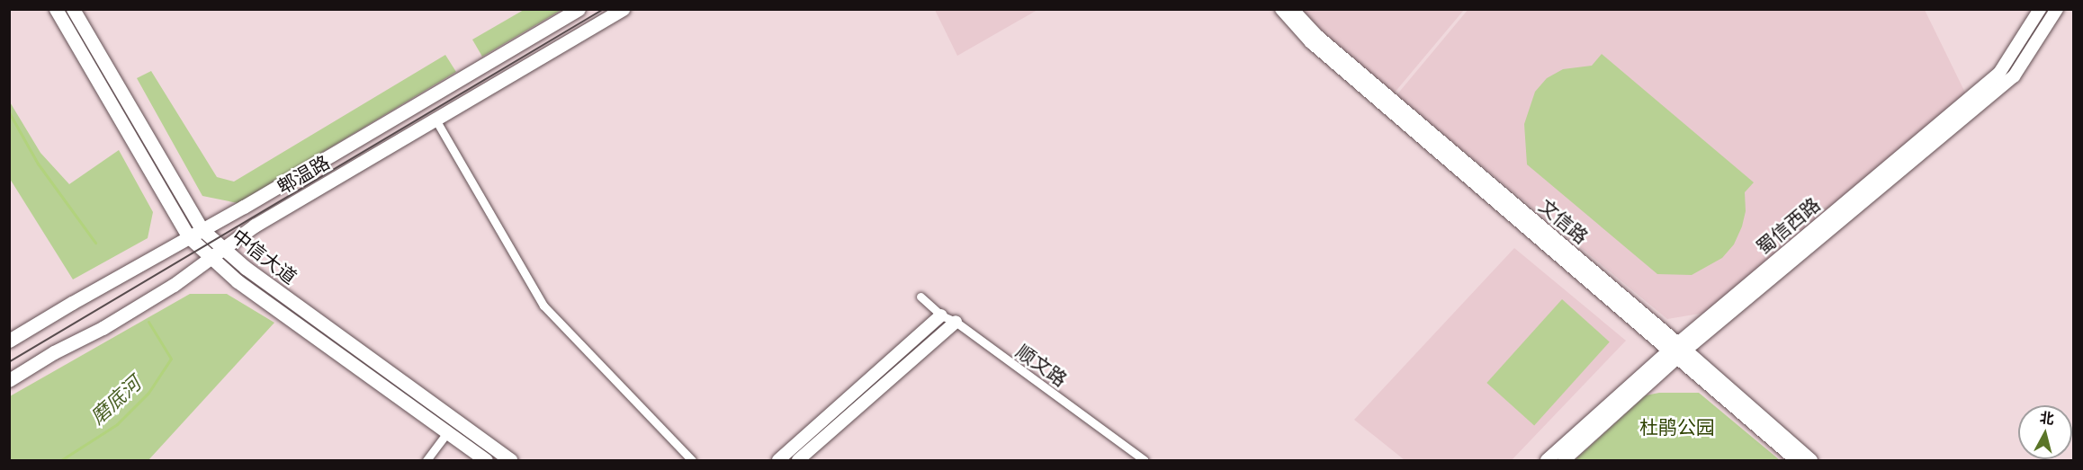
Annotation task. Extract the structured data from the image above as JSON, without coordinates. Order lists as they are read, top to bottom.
{
  "streets": {
    "main road": ["郫温路", "中信大道"],
    "street": ["文信路", "蜀信西路", "顺文路"]
  },
  "crossings": [
    ["郫温路", "中信大道"],
    ["文信路", "蜀信西路"]
  ],
  "water": ["磨底河"],
  "parks": ["杜鹃公园"],
  "north": "top"
}
